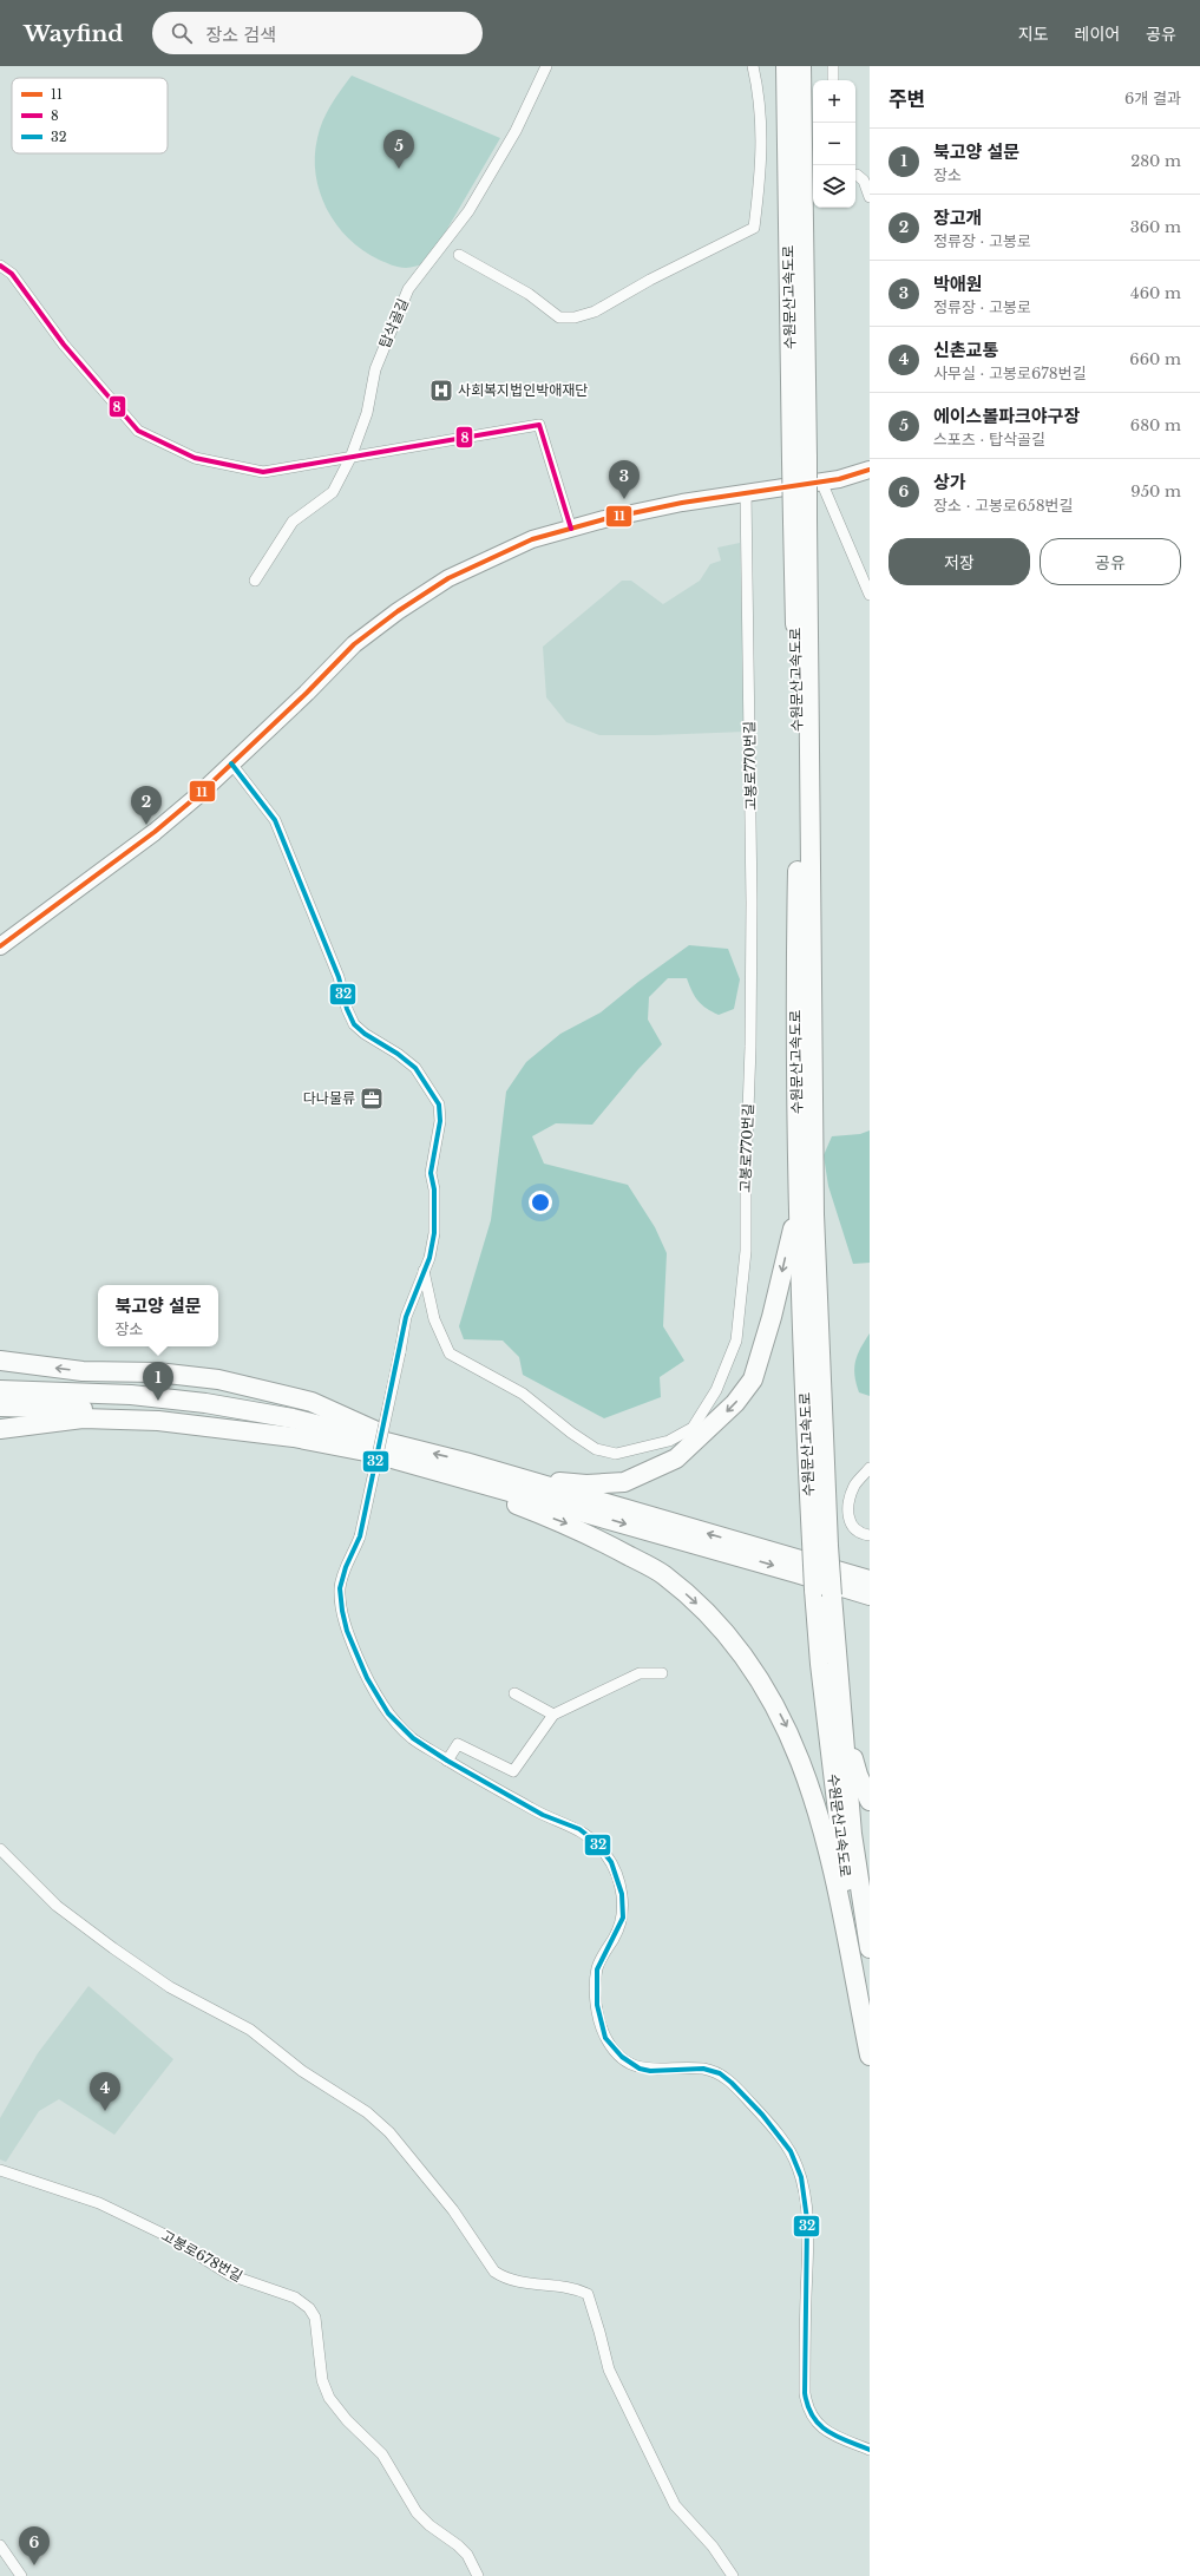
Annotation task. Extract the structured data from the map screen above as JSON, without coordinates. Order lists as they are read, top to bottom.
{
  "streets": {
    "highway": ["수원문산고속도로"],
    "street": ["탑삭골길", "고봉로770번길", "고봉로678번길"]
  },
  "places": {
    "hospital": ["사회복지법인박애재단"],
    "office": ["다나물류"]
  },
  "lines": ["transit line 8", "transit line 11", "transit line 32"],
  "legend": ["11", "8", "32"],
  "page": {
    "header": "Wayfind",
    "search": "장소 검색",
    "nav": ["지도", "레이어", "공유"],
    "heading": ["주변", "6개 결과"],
    "map_buttons": ["+", "−"],
    "list": [
      {
        "mark": "1",
        "name": "북고양 설문",
        "note": "장소",
        "value": "280 m"
      },
      {
        "mark": "2",
        "name": "장고개",
        "note": "정류장 · 고봉로",
        "value": "360 m"
      },
      {
        "mark": "3",
        "name": "박애원",
        "note": "정류장 · 고봉로",
        "value": "460 m"
      },
      {
        "mark": "4",
        "name": "신촌교통",
        "note": "사무실 · 고봉로678번길",
        "value": "660 m"
      },
      {
        "mark": "5",
        "name": "에이스볼파크야구장",
        "note": "스포츠 · 탑삭골길",
        "value": "680 m"
      },
      {
        "mark": "6",
        "name": "상가",
        "note": "장소 · 고봉로658번길",
        "value": "950 m"
      }
    ],
    "pins": [
      "5",
      "3",
      "2",
      "1",
      "4",
      "6"
    ],
    "buttons": ["저장", "공유"],
    "popup": ["북고양 설문", "장소"]
  }
}
